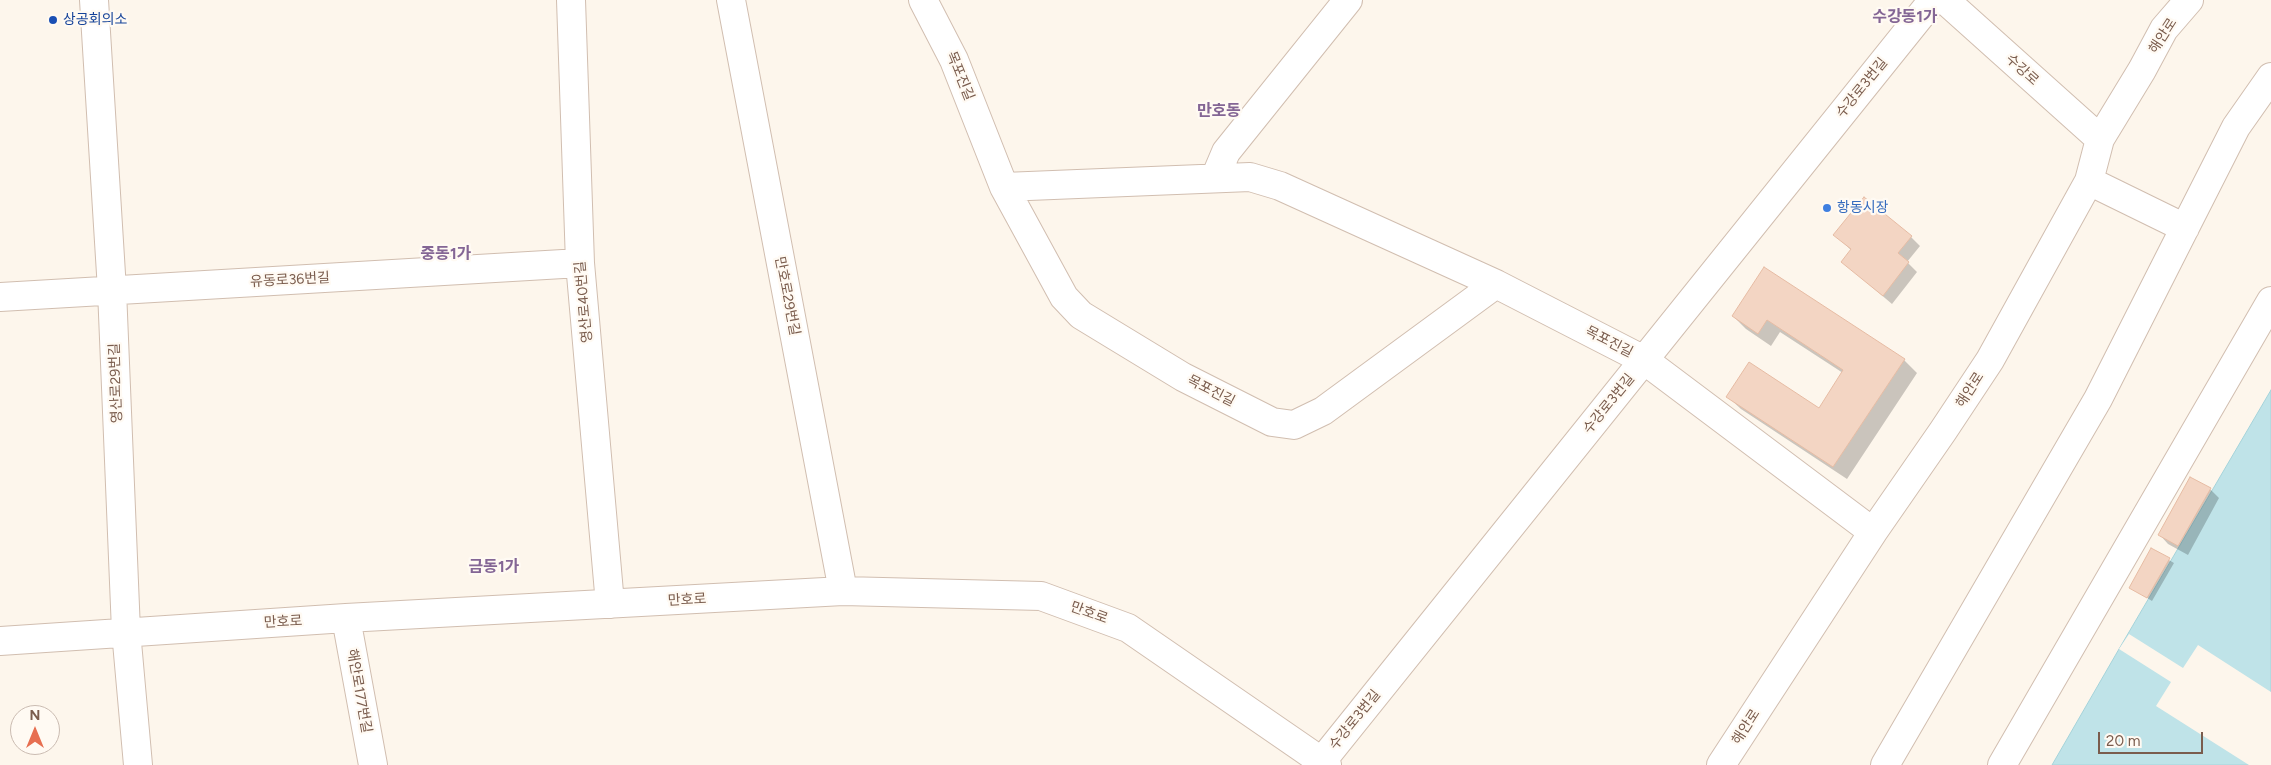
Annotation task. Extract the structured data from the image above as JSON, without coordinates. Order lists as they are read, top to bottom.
{
  "streets": {
    "street": [
      "해안로",
      "수강로",
      "목포진길",
      "수강로3번길",
      "유동로36번길",
      "만호로29번길",
      "영산로40번길",
      "영산로29번길",
      "만호로",
      "해안로177번길"
    ]
  },
  "crossings": [
    ["해안로", "수강로"],
    ["해안로", "목포진길"],
    ["목포진길", "수강로3번길"],
    ["수강로3번길", "만호로"],
    ["유동로36번길", "영산로40번길"],
    ["유동로36번길", "영산로29번길"],
    ["만호로29번길", "만호로"],
    ["영산로40번길", "만호로"],
    ["영산로29번길", "만호로"],
    ["만호로", "해안로177번길"]
  ],
  "districts": [
    "수강동1가",
    "만호동",
    "중동1가",
    "금동1가"
  ],
  "places": ["상공회의소", "항동시장"],
  "scale_bar": "20 m",
  "north": "top"
}
